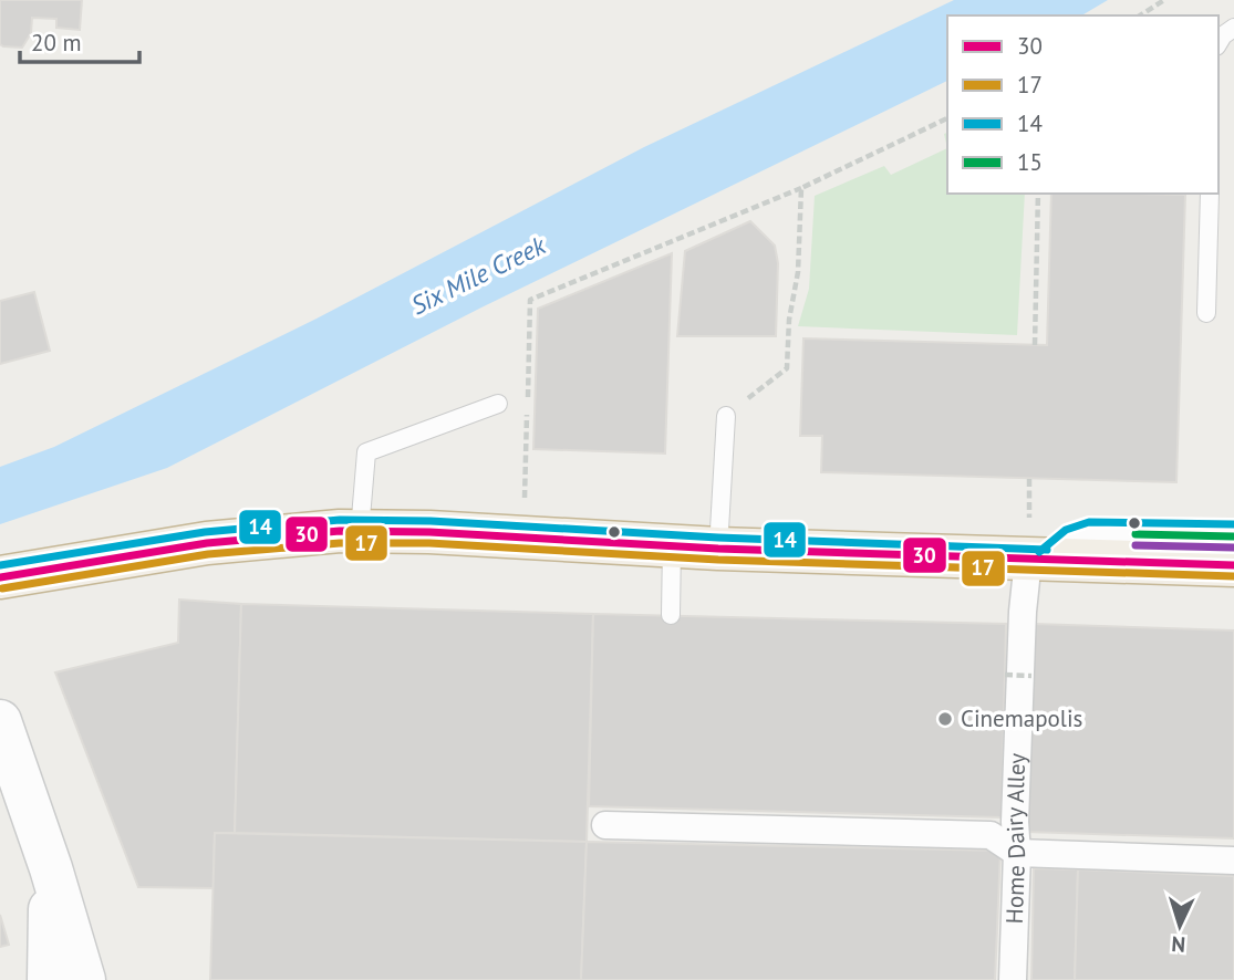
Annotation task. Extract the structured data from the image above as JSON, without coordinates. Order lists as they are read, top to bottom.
{
  "streets": {
    "street": ["Home Dairy Alley"]
  },
  "water": ["Six Mile Creek"],
  "places": ["Cinemapolis"],
  "lines": [
    "transit line 14",
    "transit line 30",
    "transit line 15",
    "transit line 17"
  ],
  "legend": [
    "30",
    "17",
    "14",
    "15"
  ],
  "scale_bar": "20 m",
  "north": "bottom"
}
